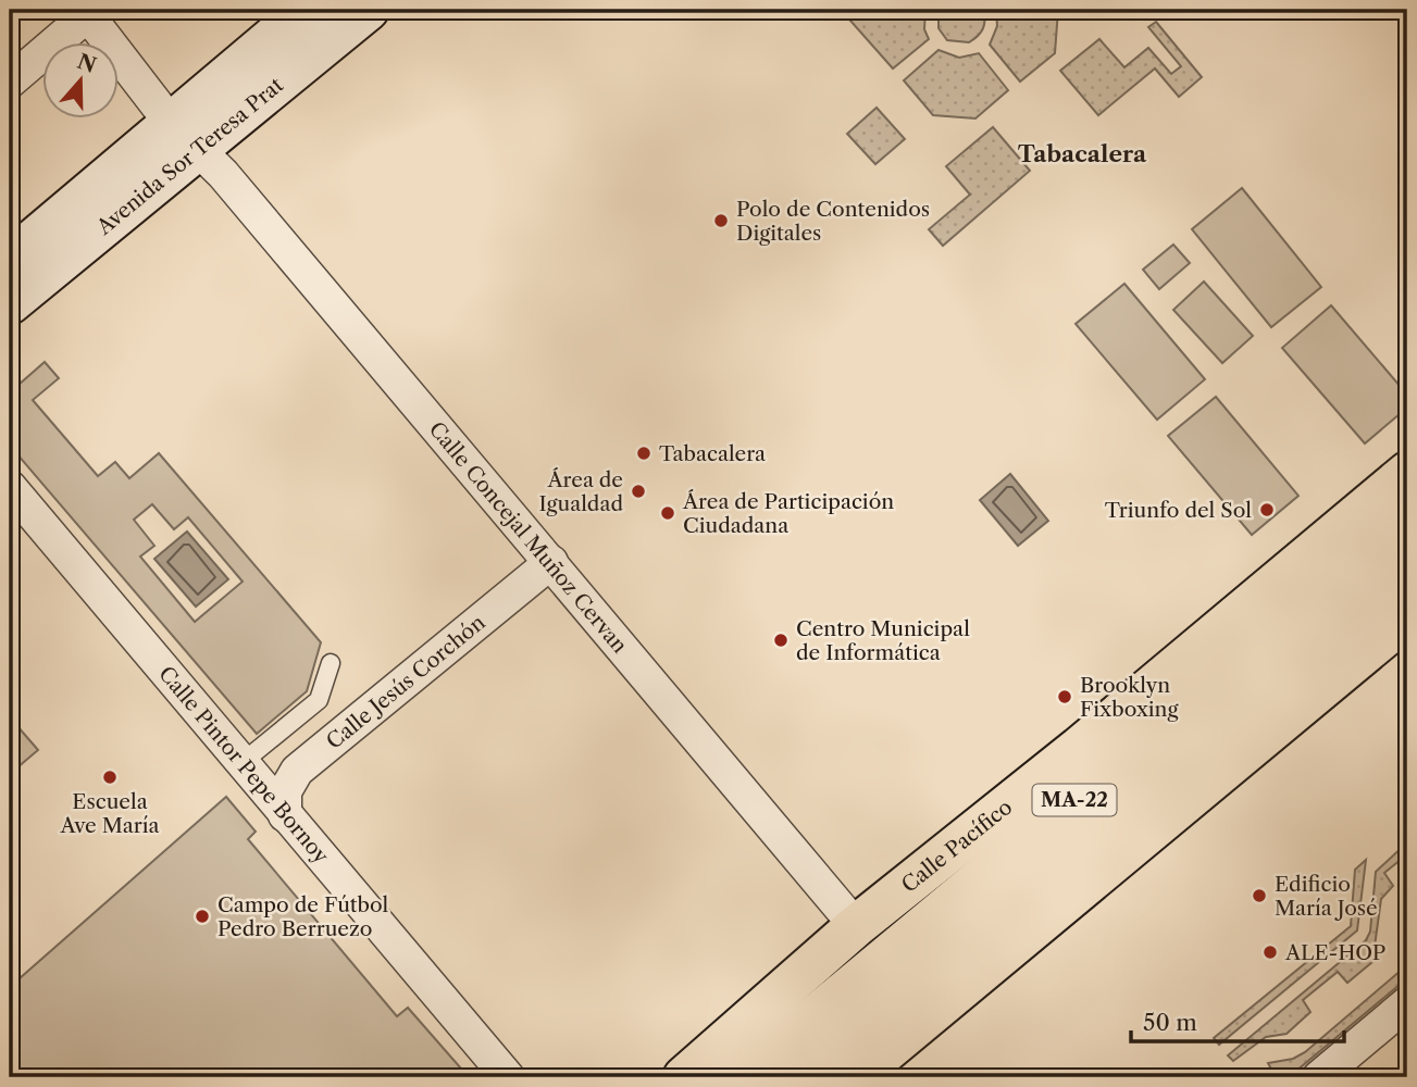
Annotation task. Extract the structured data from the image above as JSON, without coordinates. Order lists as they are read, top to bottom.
{
  "streets": {
    "main road": ["Avenida Sor Teresa Prat", "MA-22", "Calle Pacífico"],
    "street": ["Calle Concejal Muñoz Cervan", "Calle Jesús Corchón", "Calle Pintor Pepe Bornoy"]
  },
  "crossings": [
    ["Avenida Sor Teresa Prat", "Calle Concejal Muñoz Cervan"],
    ["Calle Concejal Muñoz Cervan", "Calle Jesús Corchón"],
    ["Calle Concejal Muñoz Cervan", "Calle Pacífico"],
    ["Calle Jesús Corchón", "Calle Pintor Pepe Bornoy"]
  ],
  "districts": ["Tabacalera"],
  "places": [
    "Polo de Contenidos Digitales",
    "Tabacalera",
    "Área de Igualdad",
    "Triunfo del Sol",
    "Área de Participación Ciudadana",
    "Centro Municipal de Informática",
    "Brooklyn Fixboxing",
    "Escuela Ave María",
    "Edificio María José",
    "Campo de Fútbol Pedro Berruezo",
    "ALE-HOP"
  ],
  "scale_bar": "50 m",
  "north": "top"
}
